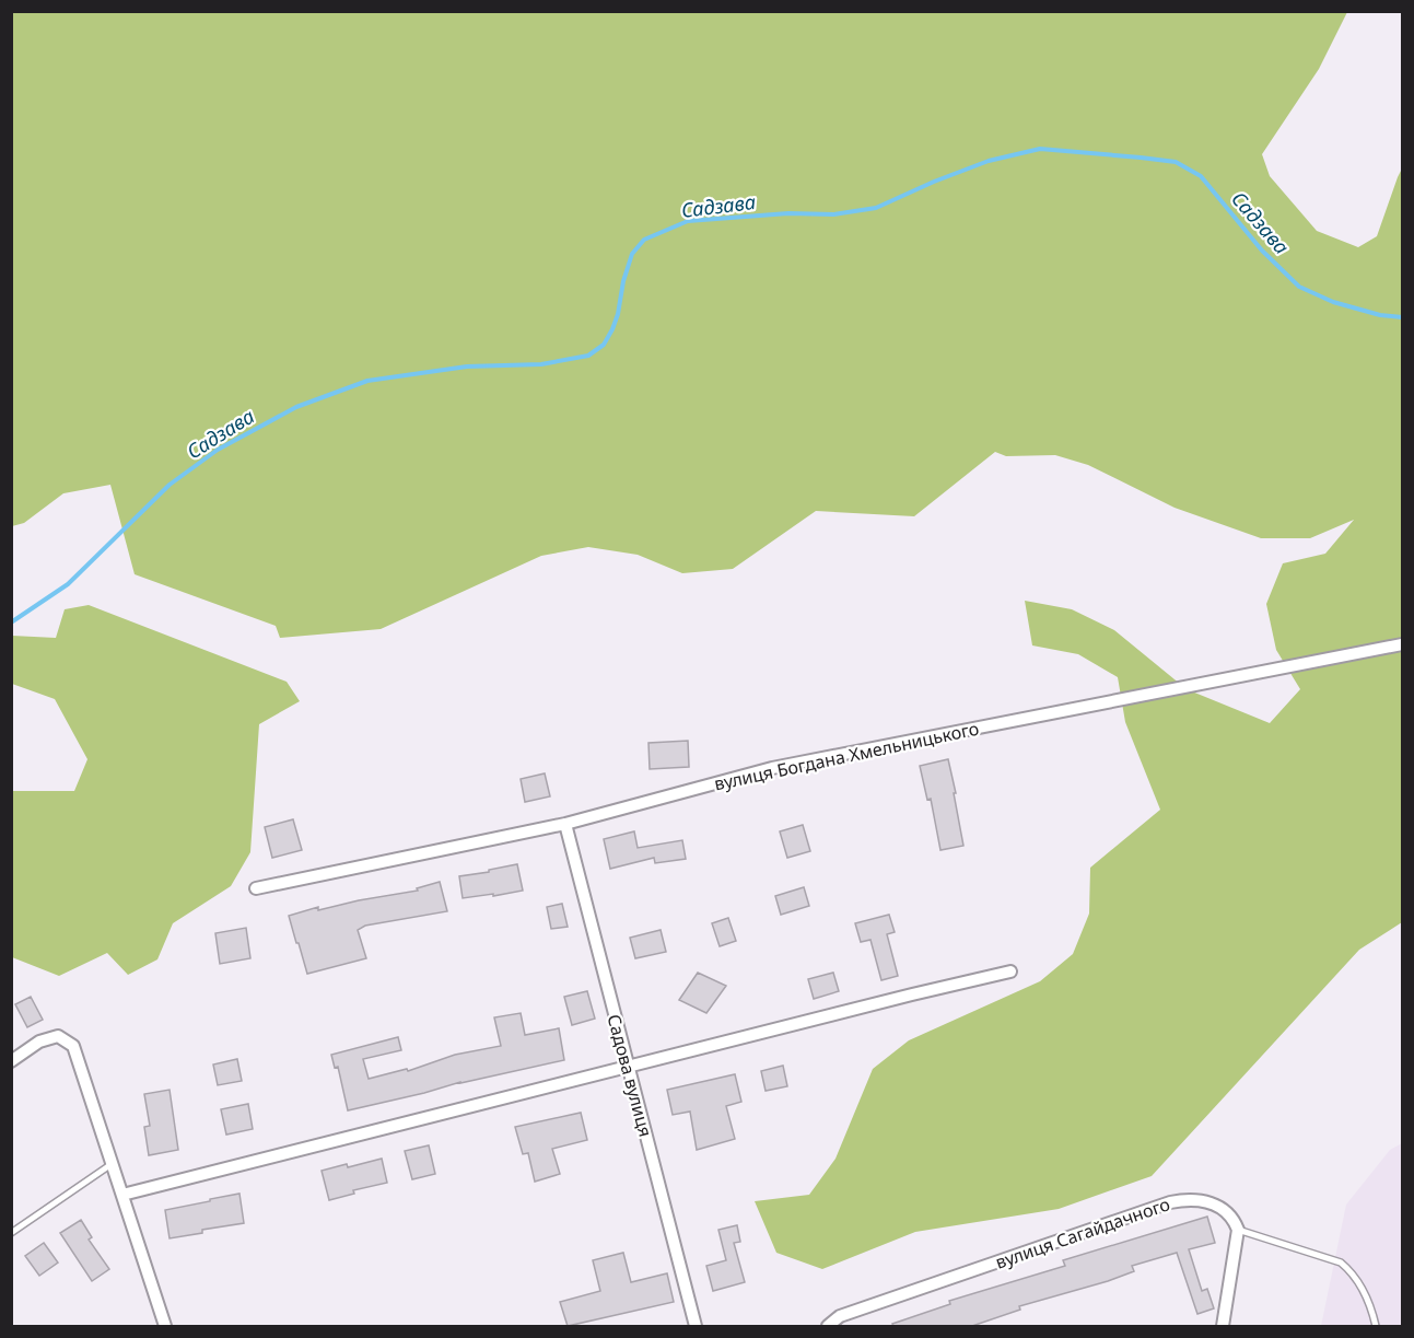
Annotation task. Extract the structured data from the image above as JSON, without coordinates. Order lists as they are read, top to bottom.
{
  "streets": {
    "street": ["вулиця Богдана Хмельницького", "Садова вулиця", "вулиця Сагайдачного"]
  },
  "crossings": [
    ["вулиця Богдана Хмельницького", "Садова вулиця"]
  ],
  "water": ["Садзава"]
}
